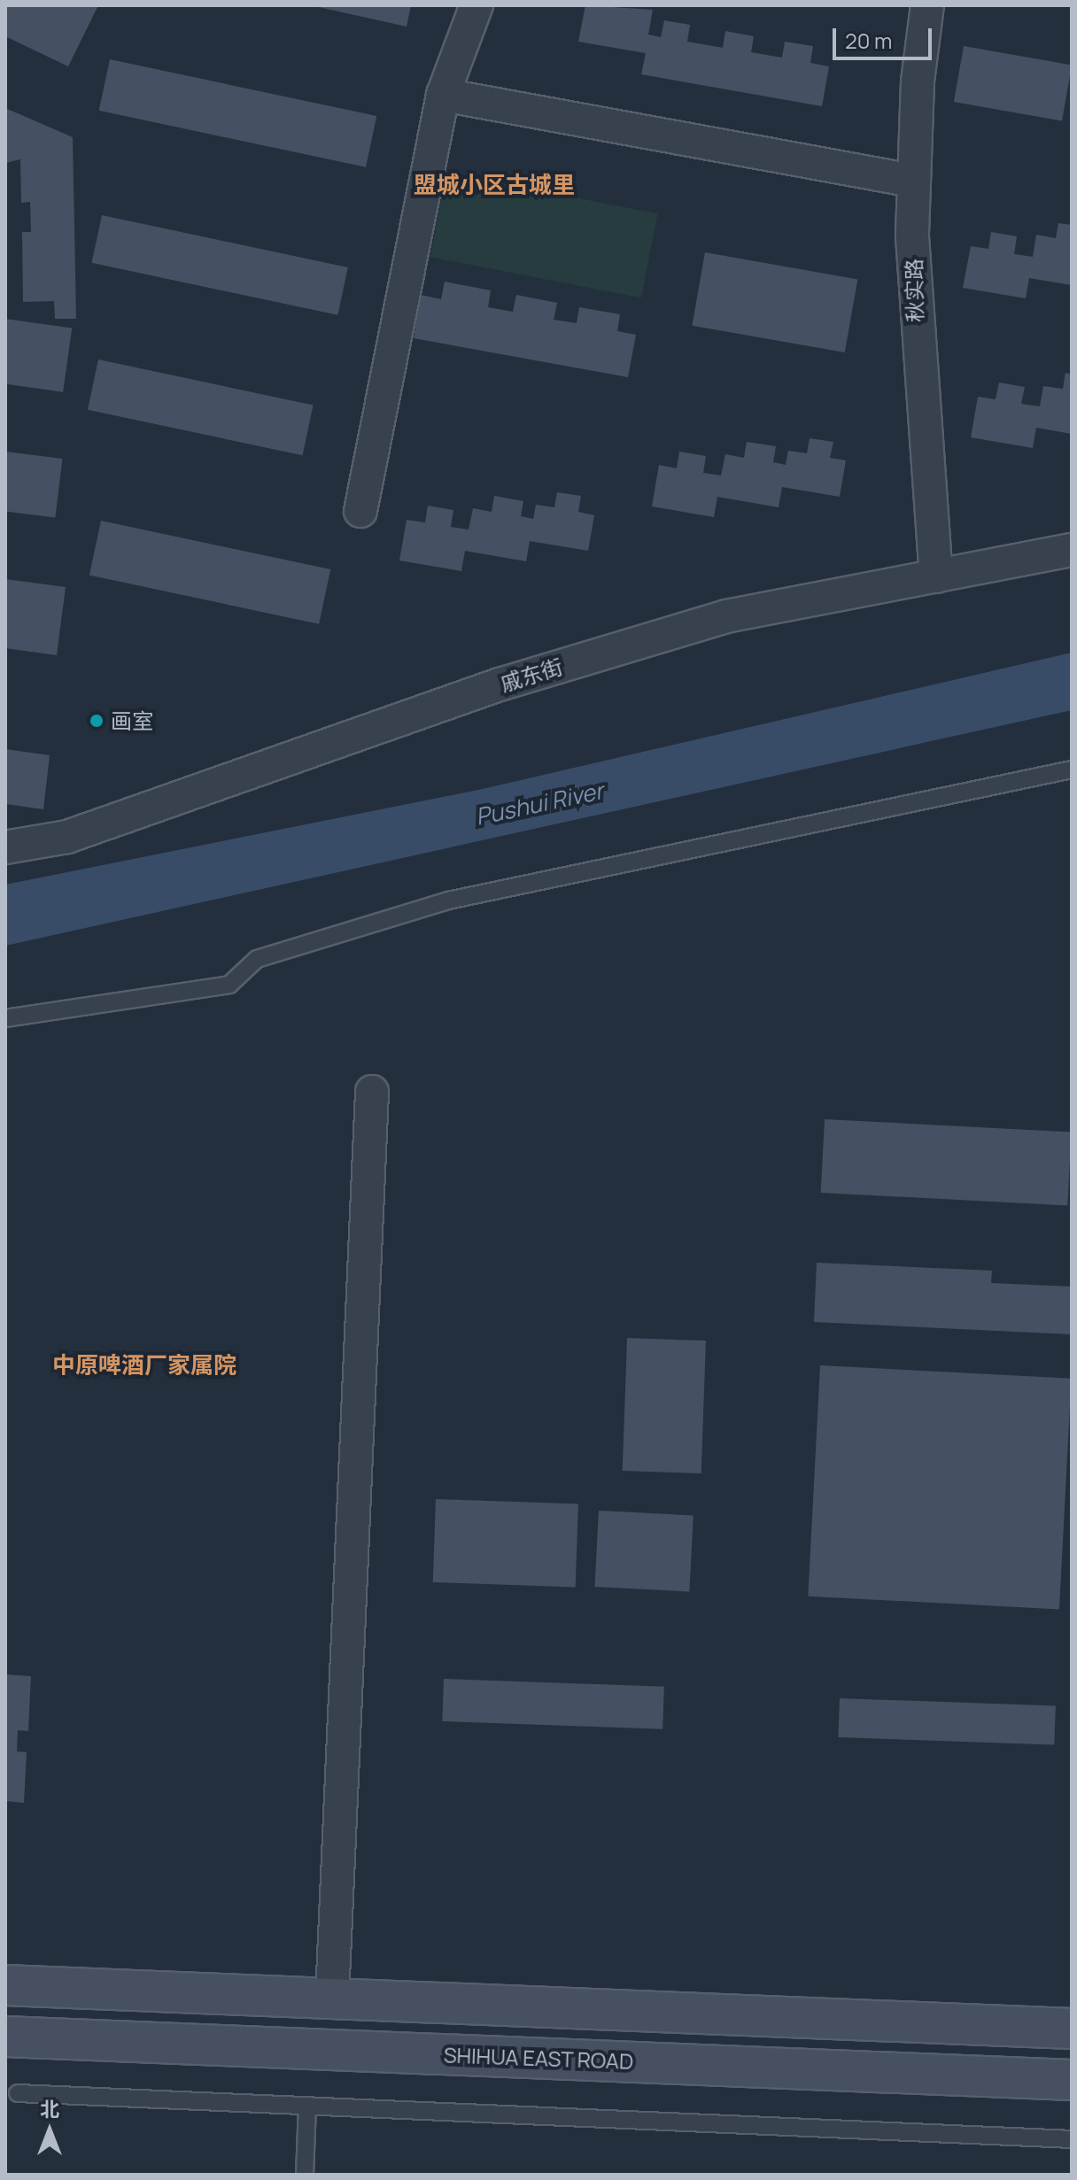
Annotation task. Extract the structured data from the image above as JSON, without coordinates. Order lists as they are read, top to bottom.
{
  "streets": {
    "main road": ["SHIHUA EAST ROAD"],
    "street": ["秋实路", "戚东街"]
  },
  "crossings": [
    ["秋实路", "戚东街"]
  ],
  "districts": ["盟城小区古城里", "中原啤酒厂家属院"],
  "water": ["Pushui River"],
  "places": ["画室"],
  "scale_bar": "20 m",
  "north": "top"
}
